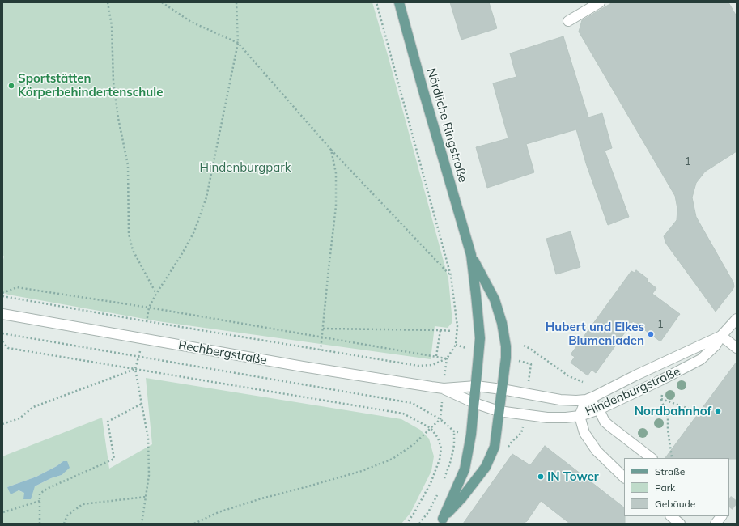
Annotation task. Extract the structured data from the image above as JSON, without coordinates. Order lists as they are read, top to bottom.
{
  "streets": {
    "main road": ["Nördliche Ringstraße"],
    "street": ["Rechbergstraße", "Hindenburgstraße"]
  },
  "crossings": [
    ["Nördliche Ringstraße", "Rechbergstraße"],
    ["Nördliche Ringstraße", "Hindenburgstraße"],
    ["Rechbergstraße", "Hindenburgstraße"]
  ],
  "parks": ["Hindenburgpark"],
  "places": [
    "Sportstätten Körperbehindertenschule",
    "Hubert und Elkes Blumenladen",
    "Nordbahnhof",
    "IN Tower"
  ],
  "house_numbers": ["1", "1"],
  "legend": ["Straße", "Park", "Gebäude"]
}
